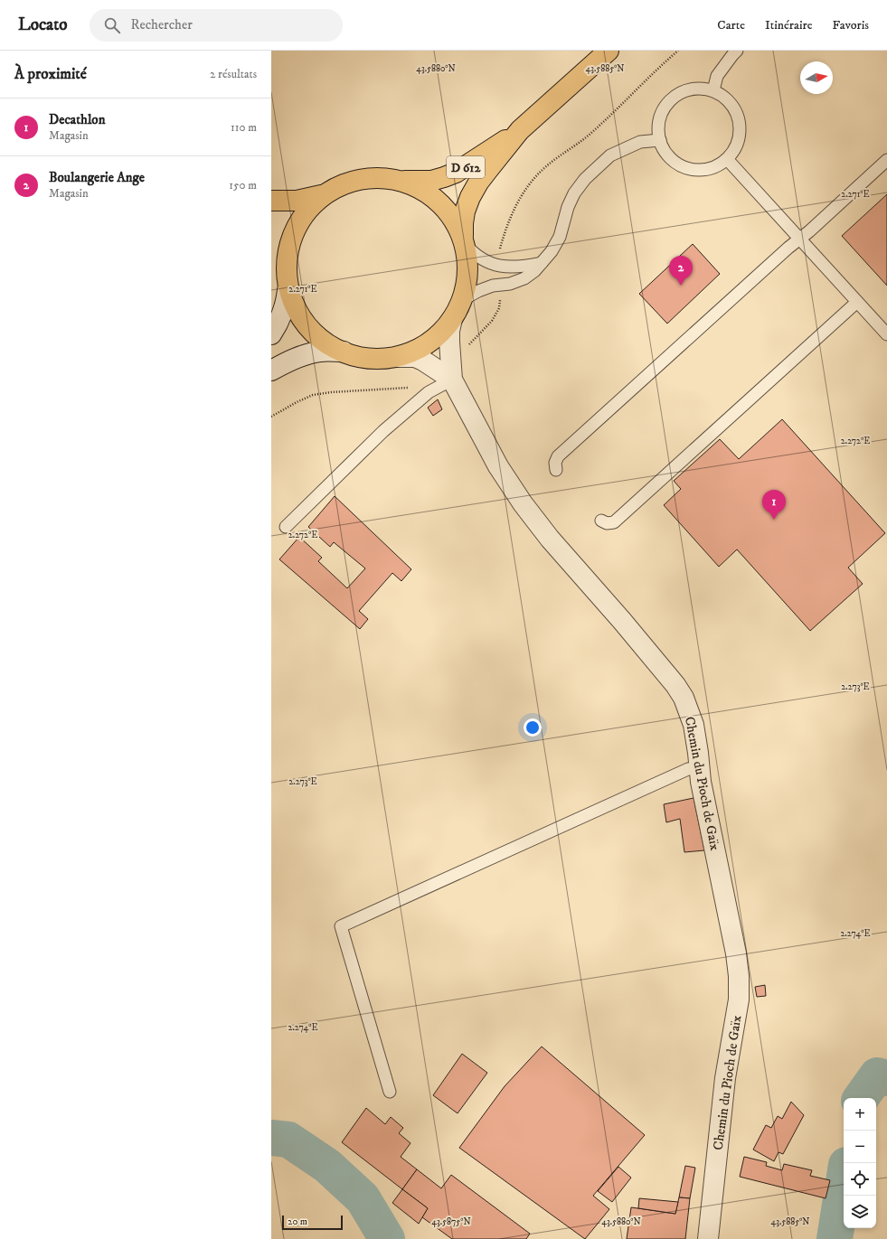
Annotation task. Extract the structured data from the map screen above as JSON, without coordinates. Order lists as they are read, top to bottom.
{
  "streets": {
    "main road": ["D 612"],
    "street": ["Chemin du Pioch de Gaïx"]
  },
  "scale_bar": "20 m",
  "north": "right",
  "page": {
    "header": "Locato",
    "search": "Rechercher",
    "nav": ["Carte", "Itinéraire", "Favoris"],
    "heading": ["À proximité", "2 résultats"],
    "list": [
      {
        "mark": "1",
        "name": "Decathlon",
        "note": "Magasin",
        "value": "110 m"
      },
      {
        "mark": "2",
        "name": "Boulangerie Ange",
        "note": "Magasin",
        "value": "150 m"
      }
    ],
    "pins": ["2", "1"],
    "map_buttons": ["+", "−"],
    "scale": "20 m"
  },
  "coordinates": [
    "43.5880°N",
    "43.5885°N",
    "2.271°E",
    "2.272°E",
    "2.273°E",
    "2.274°E",
    "43.5875°N"
  ]
}
